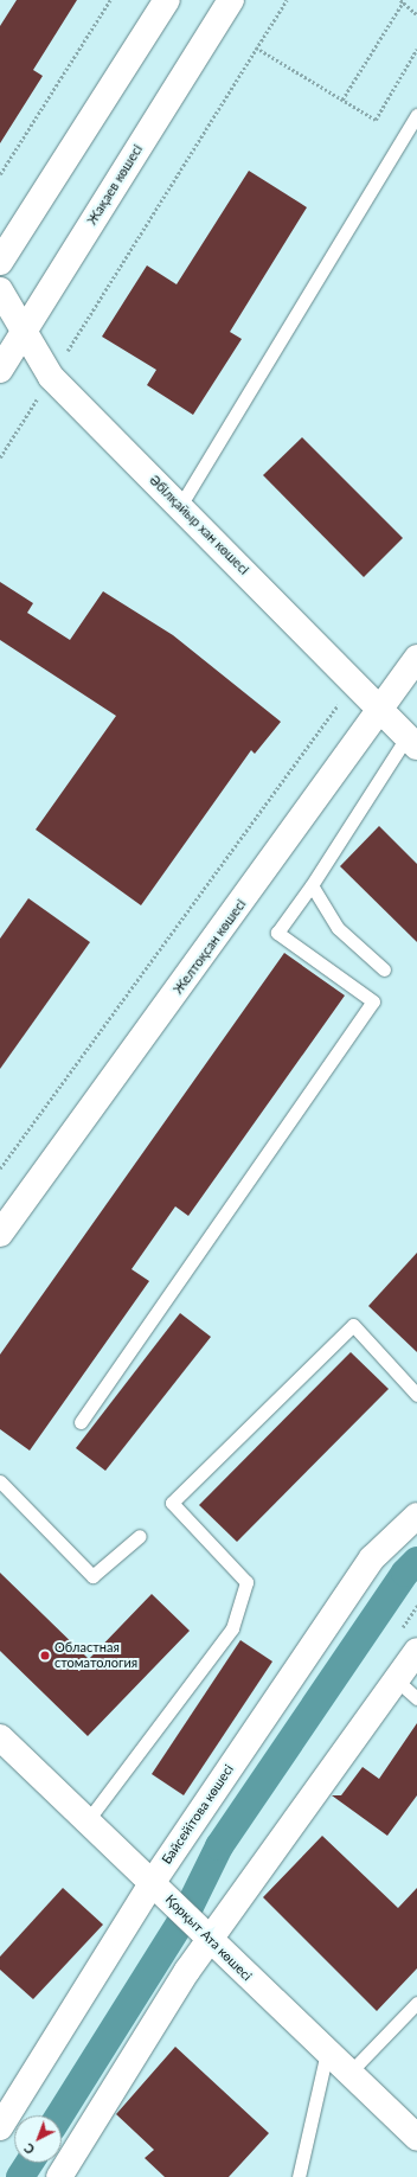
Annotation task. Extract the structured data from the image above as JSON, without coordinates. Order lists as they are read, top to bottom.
{
  "streets": {
    "street": [
      "Жақаев көшесі",
      "Әбілқайыр хан көшесі",
      "Желтоқсан көшесі",
      "Байсейітова көшесі",
      "Қорқыт Ата көшесі"
    ]
  },
  "crossings": [
    ["Жақаев көшесі", "Әбілқайыр хан көшесі"],
    ["Әбілқайыр хан көшесі", "Желтоқсан көшесі"],
    ["Байсейітова көшесі", "Қорқыт Ата көшесі"]
  ],
  "places": ["Областная стоматология"],
  "north": "bottom left"
}
